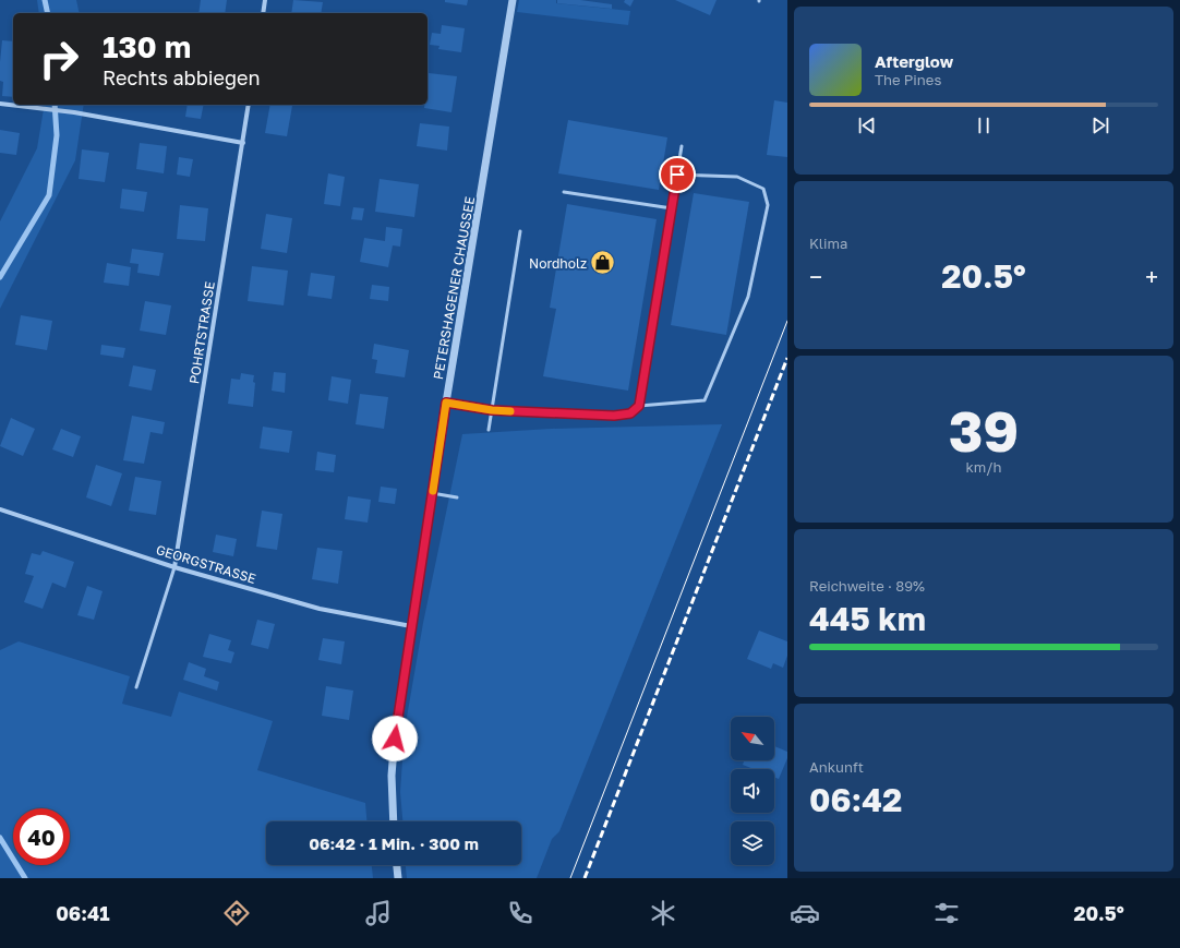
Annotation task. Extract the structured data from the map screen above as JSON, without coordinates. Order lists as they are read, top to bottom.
{
  "streets": {
    "street": ["PETERSHAGENER CHAUSSEE", "POHRTSTRASSE", "GEORGSTRASSE"]
  },
  "crossings": [
    ["PETERSHAGENER CHAUSSEE", "GEORGSTRASSE"],
    ["POHRTSTRASSE", "GEORGSTRASSE"]
  ],
  "places": {
    "shop": ["Nordholz"]
  },
  "north": "top left",
  "page": {
    "turn": ["130 m", "Rechts abbiegen"],
    "song": ["Afterglow", "The Pines"],
    "tile": [
      "Klima",
      ["39", "km/h"],
      ["Reichweite · 89%", "445 km"],
      ["Ankunft", "06:42"]
    ],
    "heat": ["−", "20.5°", "+"],
    "limit": "40",
    "trip": "06:42 · 1 Min. · 300 m",
    "tabs": ["06:41", "20.5°"]
  }
}
